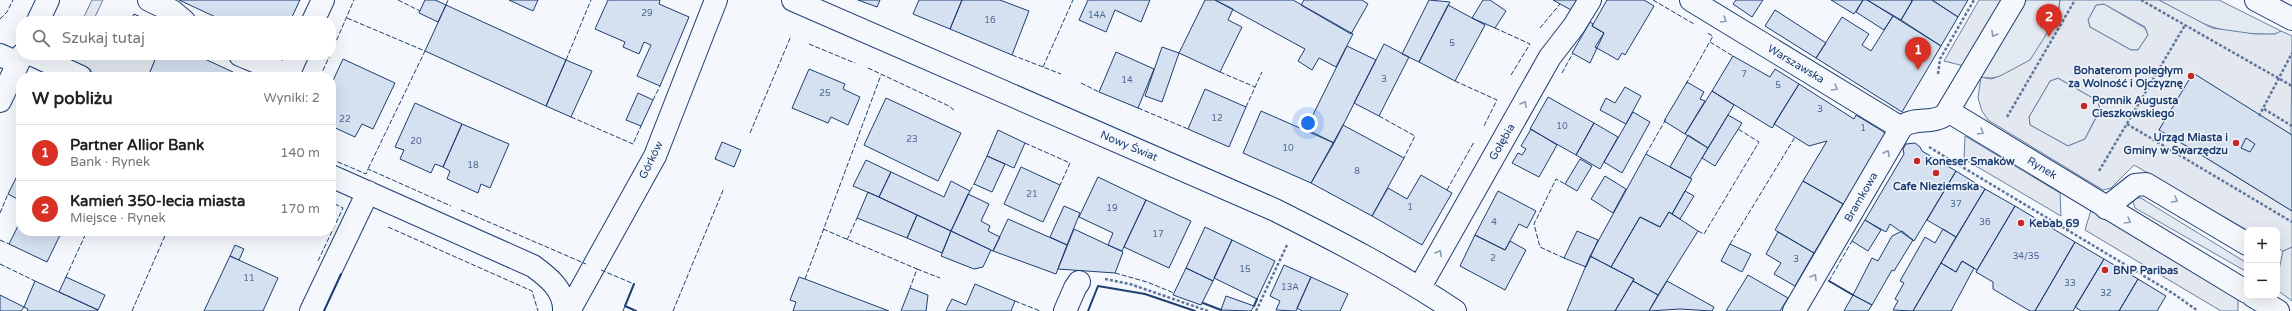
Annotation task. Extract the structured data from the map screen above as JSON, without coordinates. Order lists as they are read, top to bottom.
{
  "streets": {
    "street": [
      "Warszawska",
      "Gołębia",
      "Nowy Świat",
      "Górków",
      "Rynek",
      "Bramkowa"
    ]
  },
  "crossings": [
    ["Warszawska", "Bramkowa"],
    ["Gołębia", "Nowy Świat"]
  ],
  "one_way": [
    "Warszawska",
    "Gołębia",
    "Rynek",
    "Bramkowa"
  ],
  "places": [
    "Bohaterom poległym za Wolność i Ojczyznę",
    "Pomnik Augusta Cieszkowskiego",
    "Urząd Miasta i Gminy w Swarzędzu",
    "Koneser Smaków",
    "Cafe Nieziemska",
    "Kebab 69",
    "BNP Paribas"
  ],
  "house_numbers": [
    "29",
    "14A",
    "16",
    "5",
    "7",
    "3",
    "14",
    "5",
    "25",
    "3",
    "12",
    "22",
    "10",
    "1",
    "23",
    "20",
    "10",
    "18",
    "8",
    "21",
    "37",
    "1",
    "19",
    "4",
    "36",
    "17",
    "34/35",
    "2",
    "3",
    "15",
    "11",
    "33",
    "13A",
    "32"
  ],
  "page": {
    "pins": ["2", "1"],
    "search": "Szukaj tutaj",
    "heading": ["W pobliżu", "Wyniki: 2"],
    "list": [
      {
        "mark": "1",
        "name": "Partner Allior Bank",
        "note": "Bank · Rynek",
        "value": "140 m"
      },
      {
        "mark": "2",
        "name": "Kamień 350-lecia miasta",
        "note": "Miejsce · Rynek",
        "value": "170 m"
      }
    ],
    "map_buttons": ["+", "−"]
  }
}
